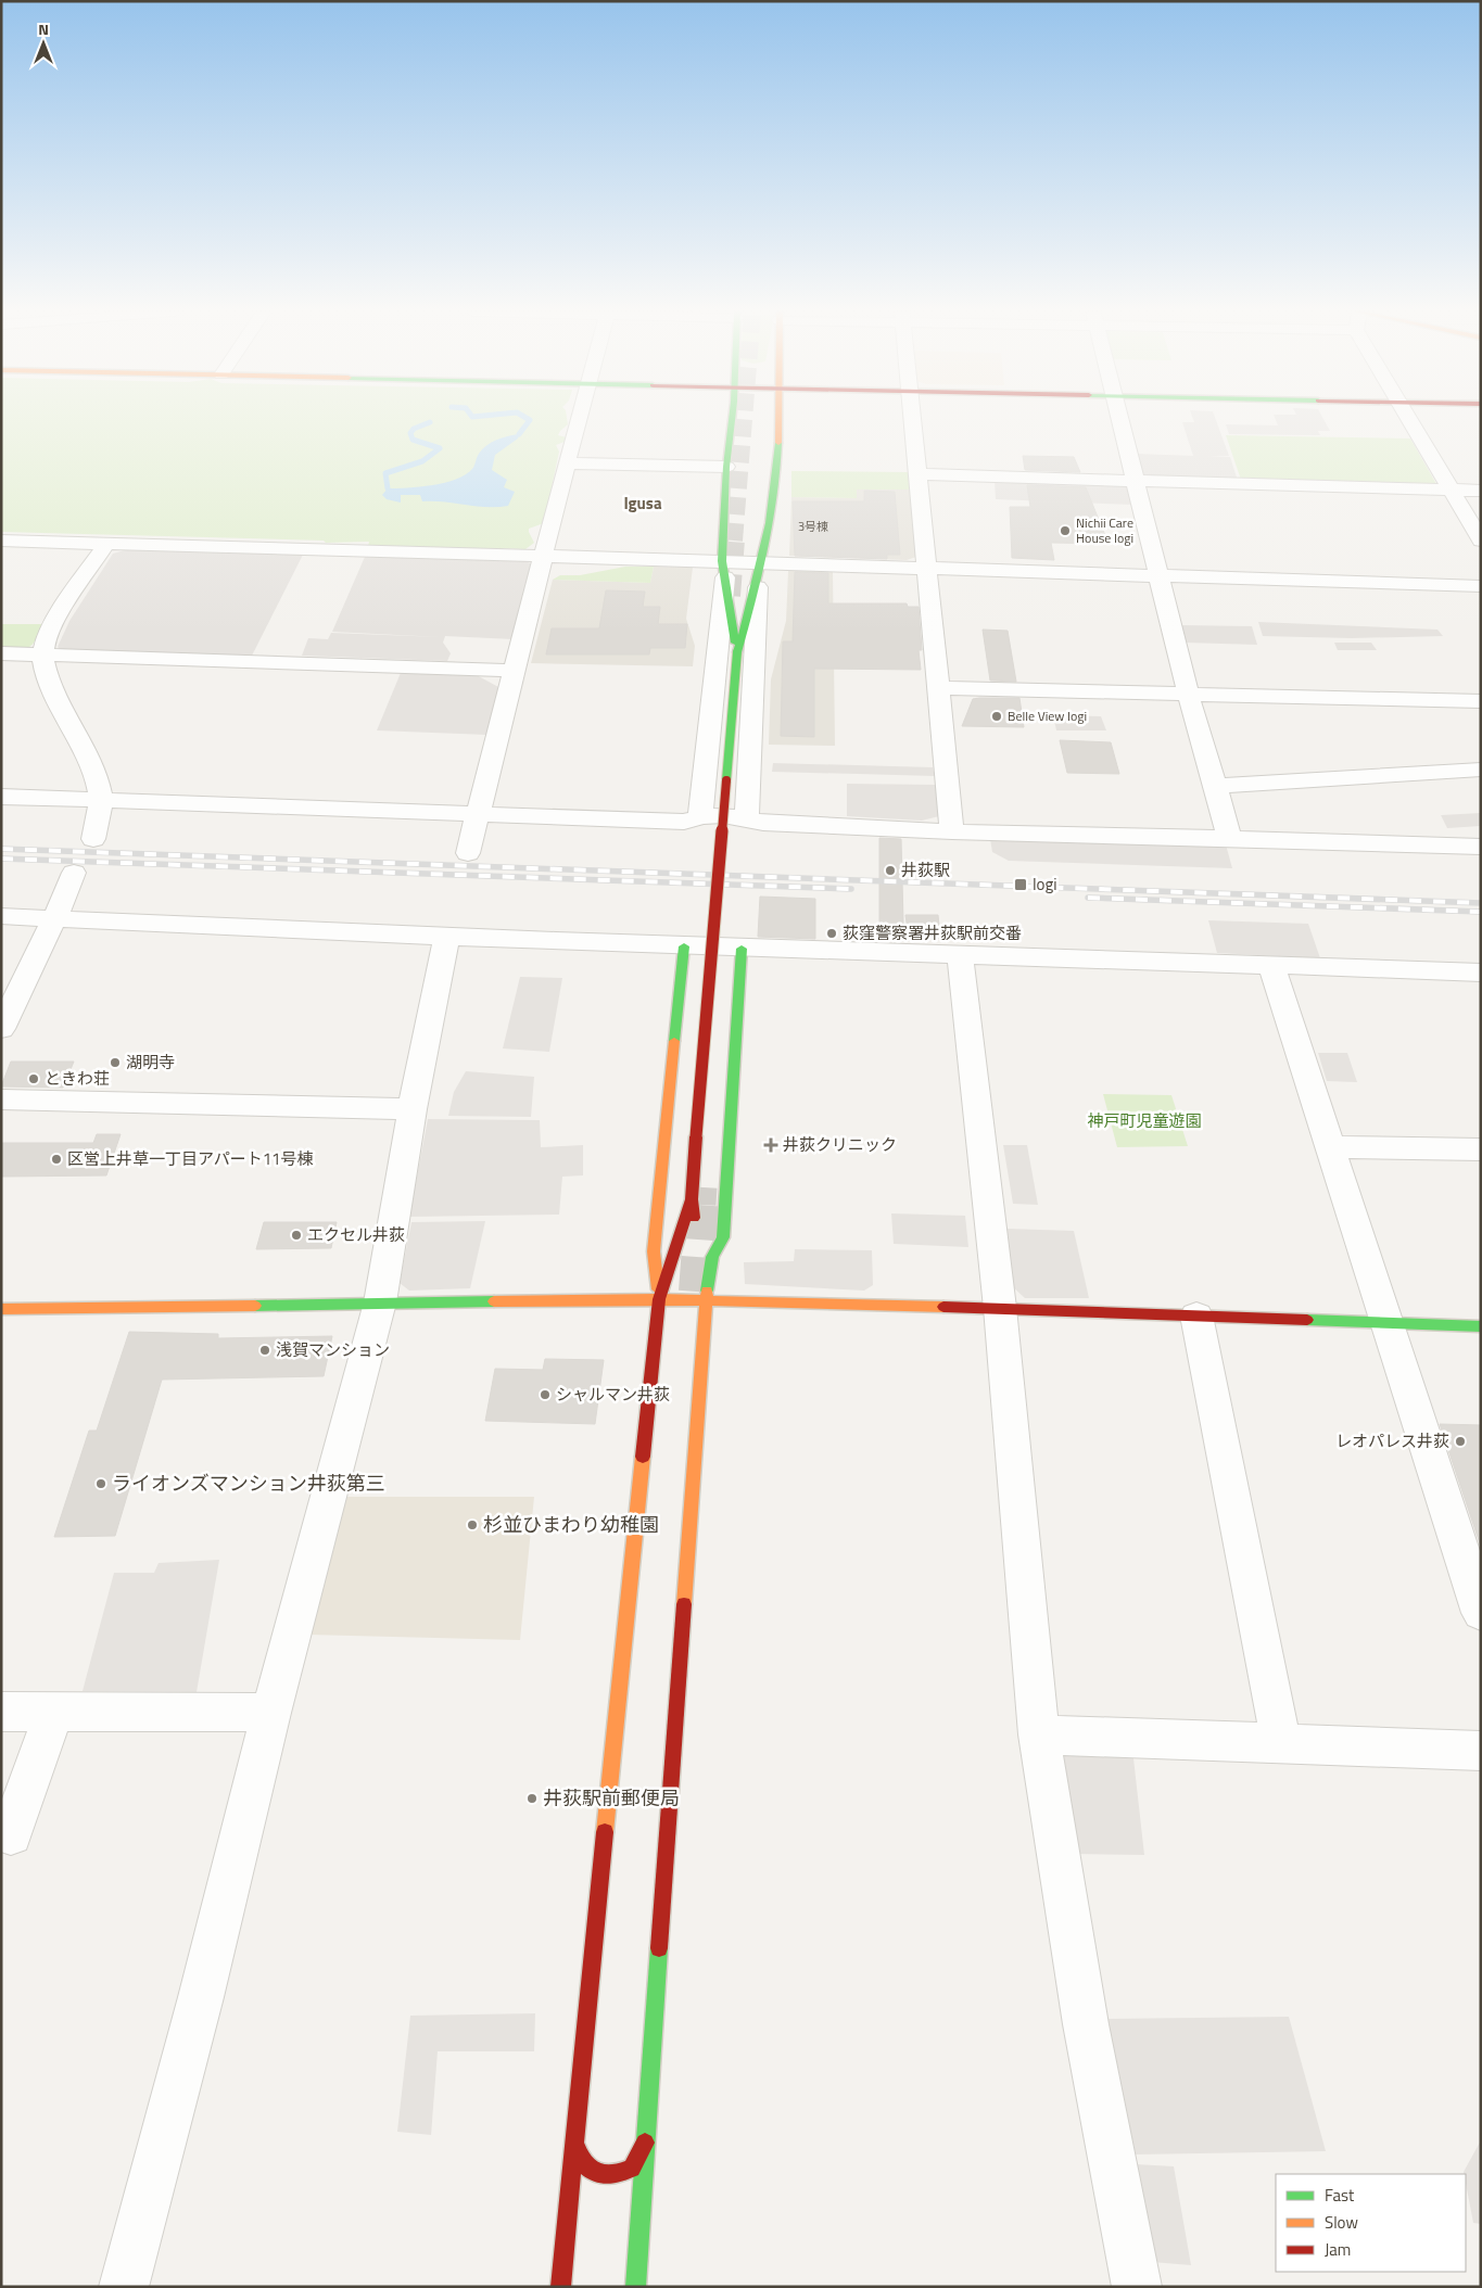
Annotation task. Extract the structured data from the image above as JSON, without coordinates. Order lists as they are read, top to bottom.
{
  "districts": ["Igusa"],
  "parks": ["神戸町児童遊園"],
  "places": {
    "other": [
      "Nichii Care House Iogi",
      "Belle View Iogi",
      "井荻駅",
      "荻窪警察署井荻駅前交番",
      "湖明寺",
      "ときわ荘",
      "区営上井草一丁目アパート11号棟",
      "エクセル井荻",
      "浅賀マンション",
      "シャルマン井荻",
      "レオパレス井荻",
      "ライオンズマンション井荻第三",
      "杉並ひまわり幼稚園",
      "井荻駅前郵便局"
    ],
    "transit": ["Iogi"],
    "health": ["井荻クリニック"]
  },
  "house_numbers": ["3号棟"],
  "legend": ["Fast", "Slow", "Jam"],
  "north": "top"
}
